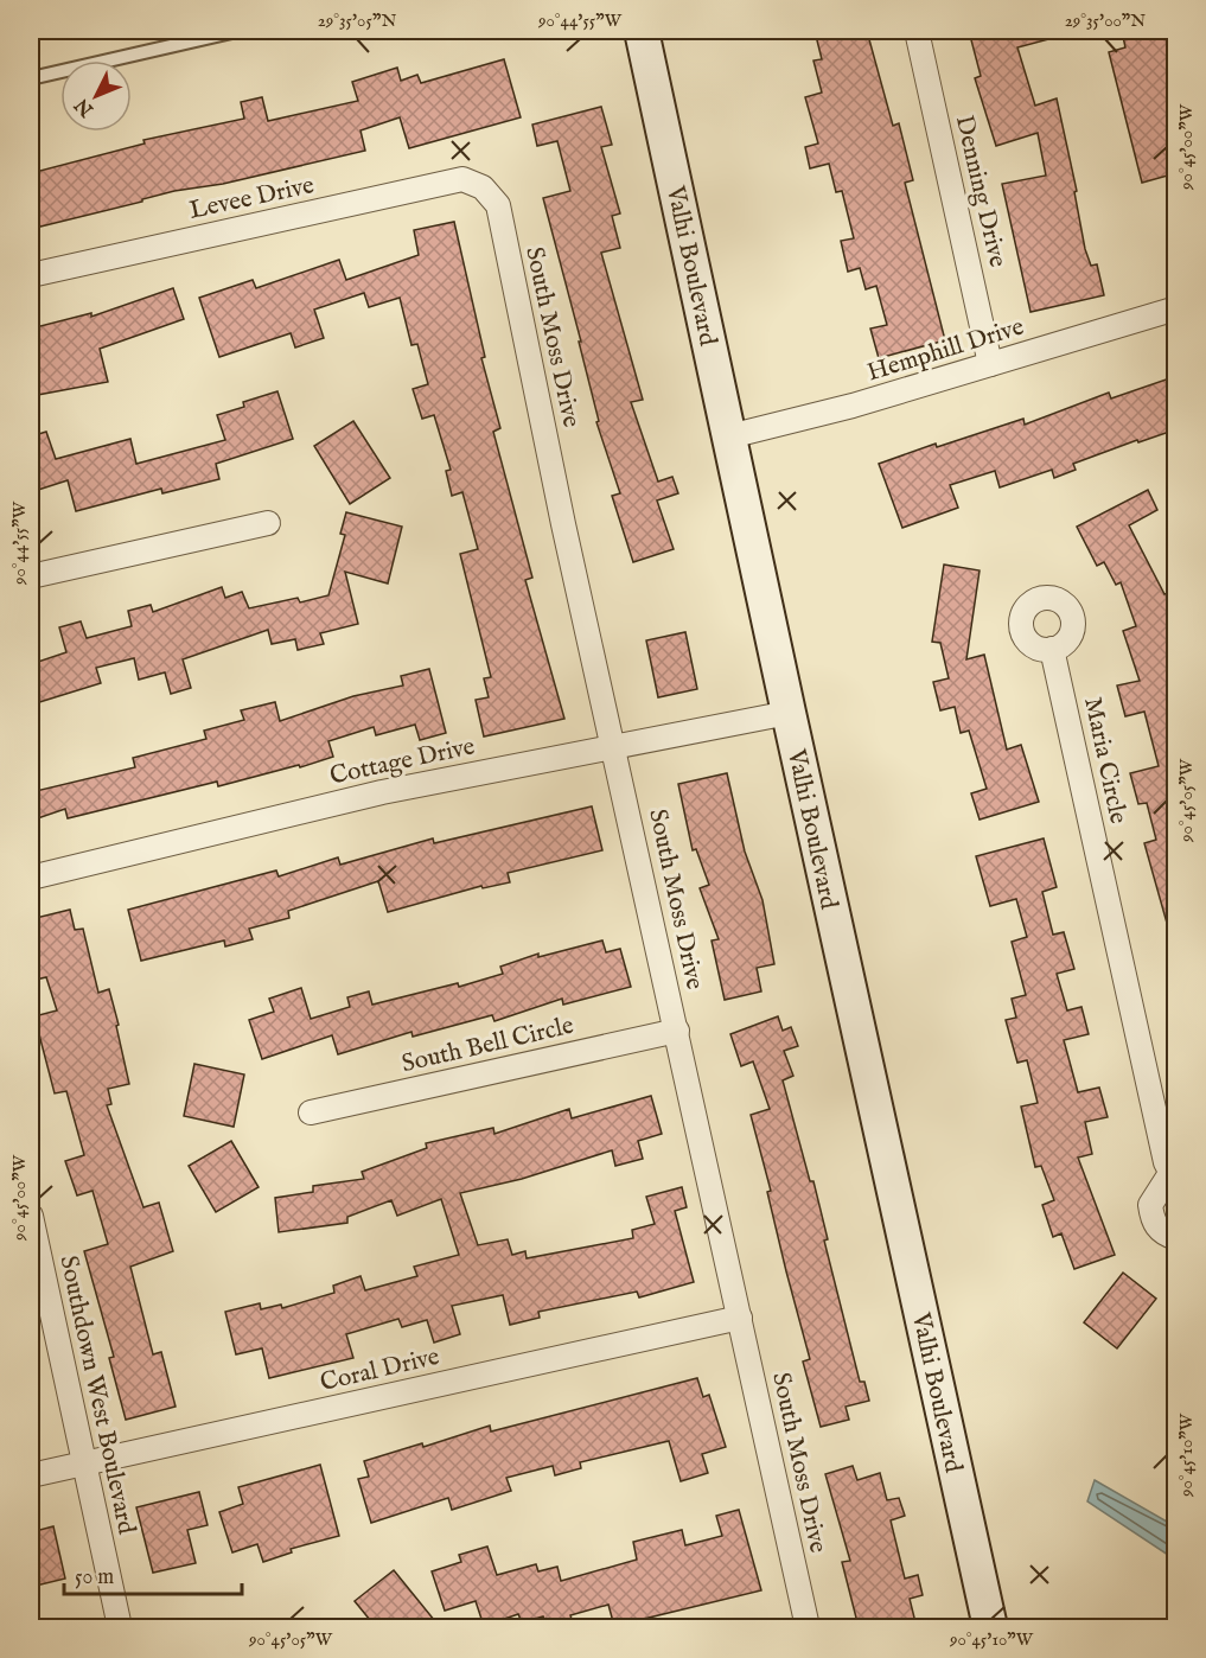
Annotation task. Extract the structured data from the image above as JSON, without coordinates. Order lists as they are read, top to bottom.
{
  "streets": {
    "street": [
      "Denning Drive",
      "Levee Drive",
      "Valhi Boulevard",
      "South Moss Drive",
      "Hemphill Drive",
      "Cottage Drive",
      "Maria Circle",
      "South Bell Circle",
      "Coral Drive",
      "Southdown West Boulevard"
    ]
  },
  "crossings": [
    ["Denning Drive", "Hemphill Drive"],
    ["Levee Drive", "South Moss Drive"],
    ["Valhi Boulevard", "Hemphill Drive"],
    ["Valhi Boulevard", "Cottage Drive"],
    ["South Moss Drive", "Cottage Drive"],
    ["South Moss Drive", "South Bell Circle"],
    ["South Moss Drive", "Coral Drive"],
    ["Coral Drive", "Southdown West Boulevard"]
  ],
  "scale_bar": "50 m",
  "north": "bottom left",
  "coordinates": [
    "29°35'05\"N",
    "90°44'55\"W",
    "29°35'00\"N",
    "90°45'00\"W",
    "90°45'05\"W",
    "90°45'10\"W"
  ]
}
